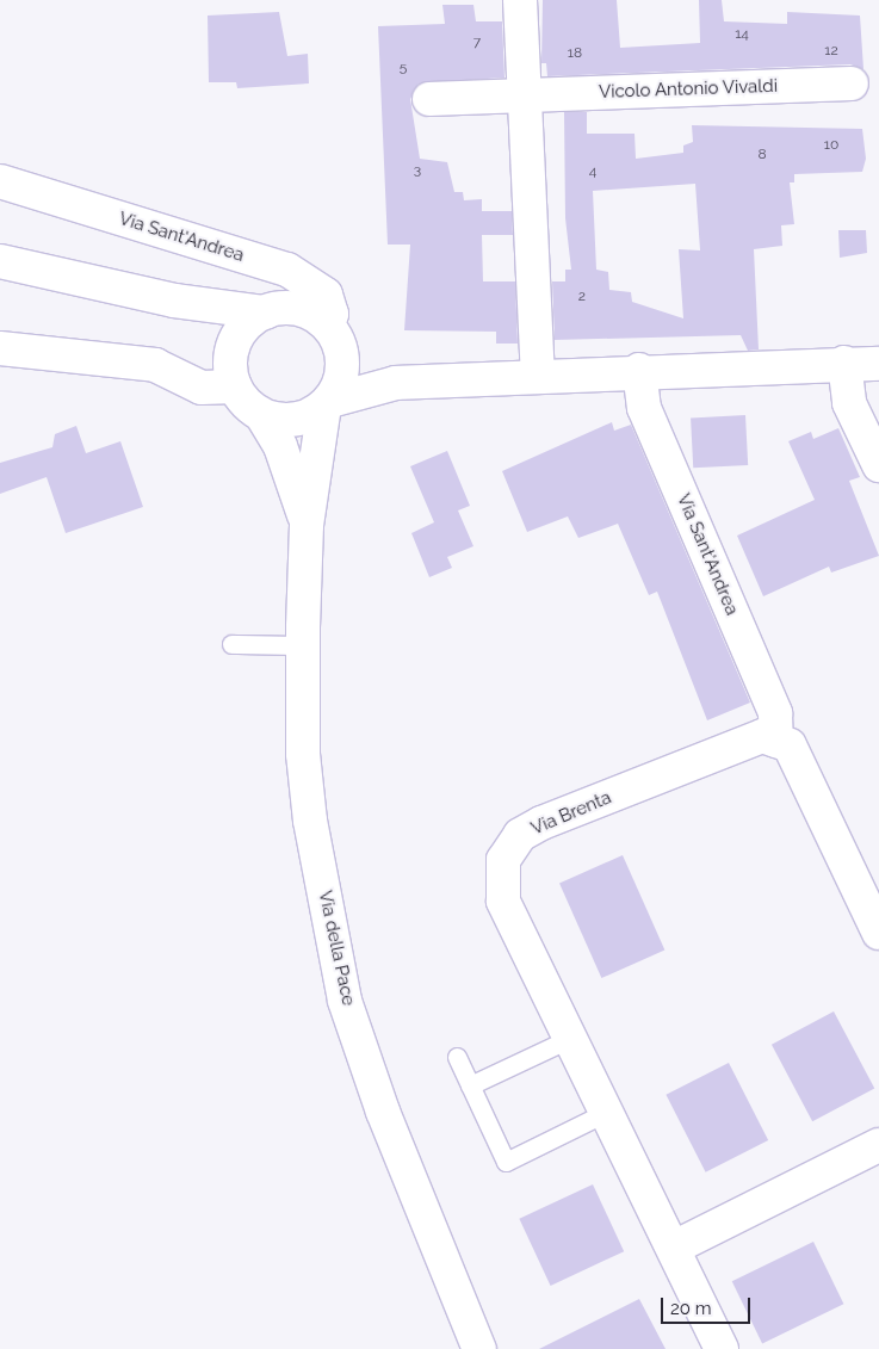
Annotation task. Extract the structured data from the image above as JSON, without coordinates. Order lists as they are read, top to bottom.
{
  "streets": {
    "street": [
      "Vicolo Antonio Vivaldi",
      "Via Sant'Andrea",
      "Via Brenta",
      "Via della Pace"
    ]
  },
  "crossings": [
    ["Via Sant'Andrea", "Via Brenta"],
    ["Via Sant'Andrea", "Via della Pace"]
  ],
  "house_numbers": [
    "14",
    "7",
    "12",
    "18",
    "5",
    "10",
    "8",
    "3",
    "4",
    "2"
  ],
  "scale_bar": "20 m"
}
